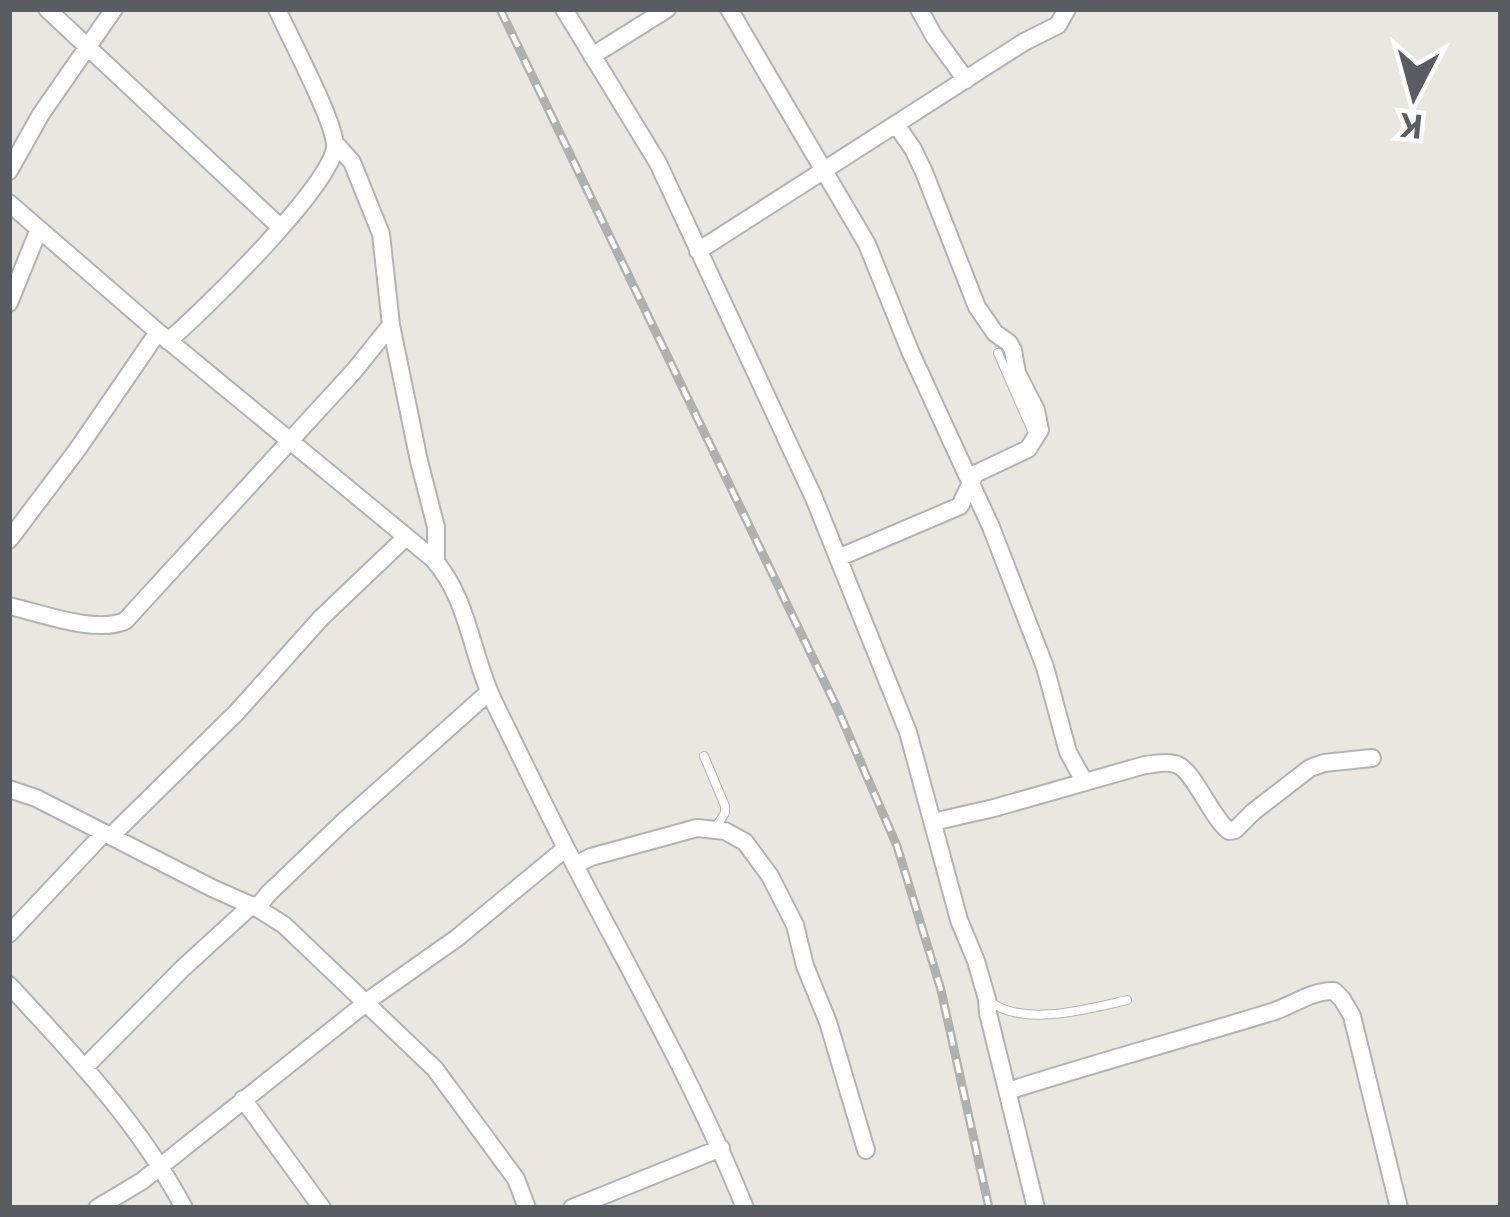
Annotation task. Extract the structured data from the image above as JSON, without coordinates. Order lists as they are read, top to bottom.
{
  "north": "bottom"
}
